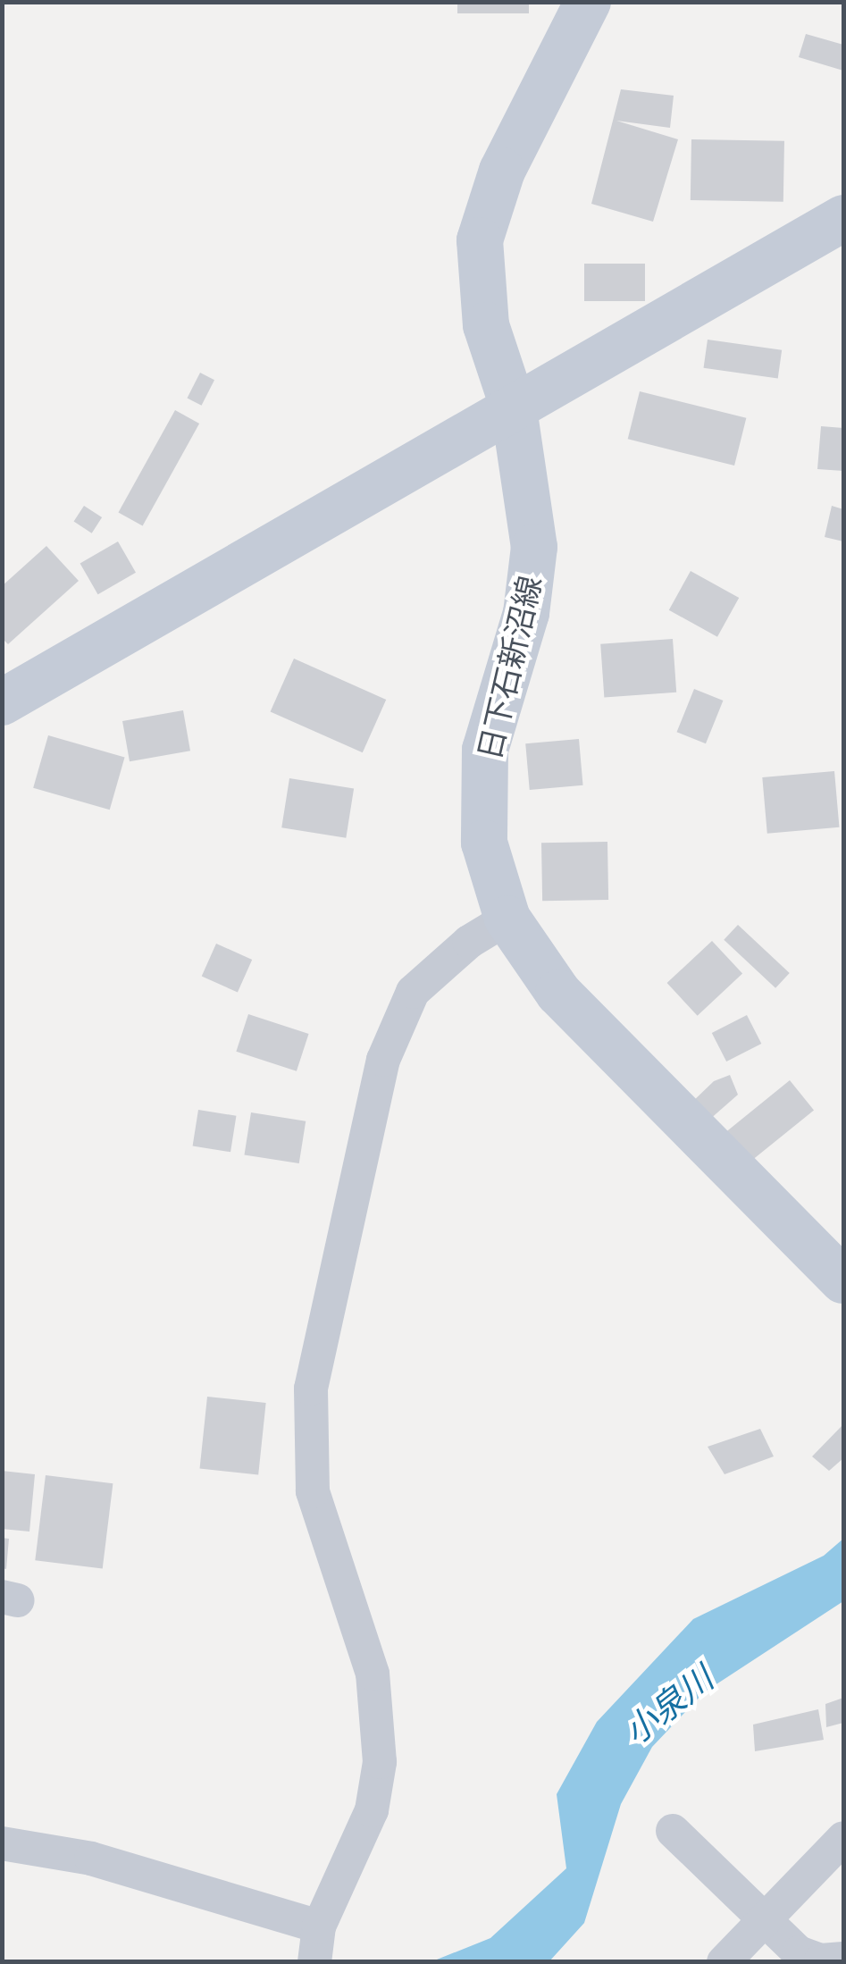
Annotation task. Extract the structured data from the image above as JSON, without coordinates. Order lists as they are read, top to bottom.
{
  "streets": {
    "main road": ["日下石新沼線"]
  },
  "water": ["小泉川"]
}
